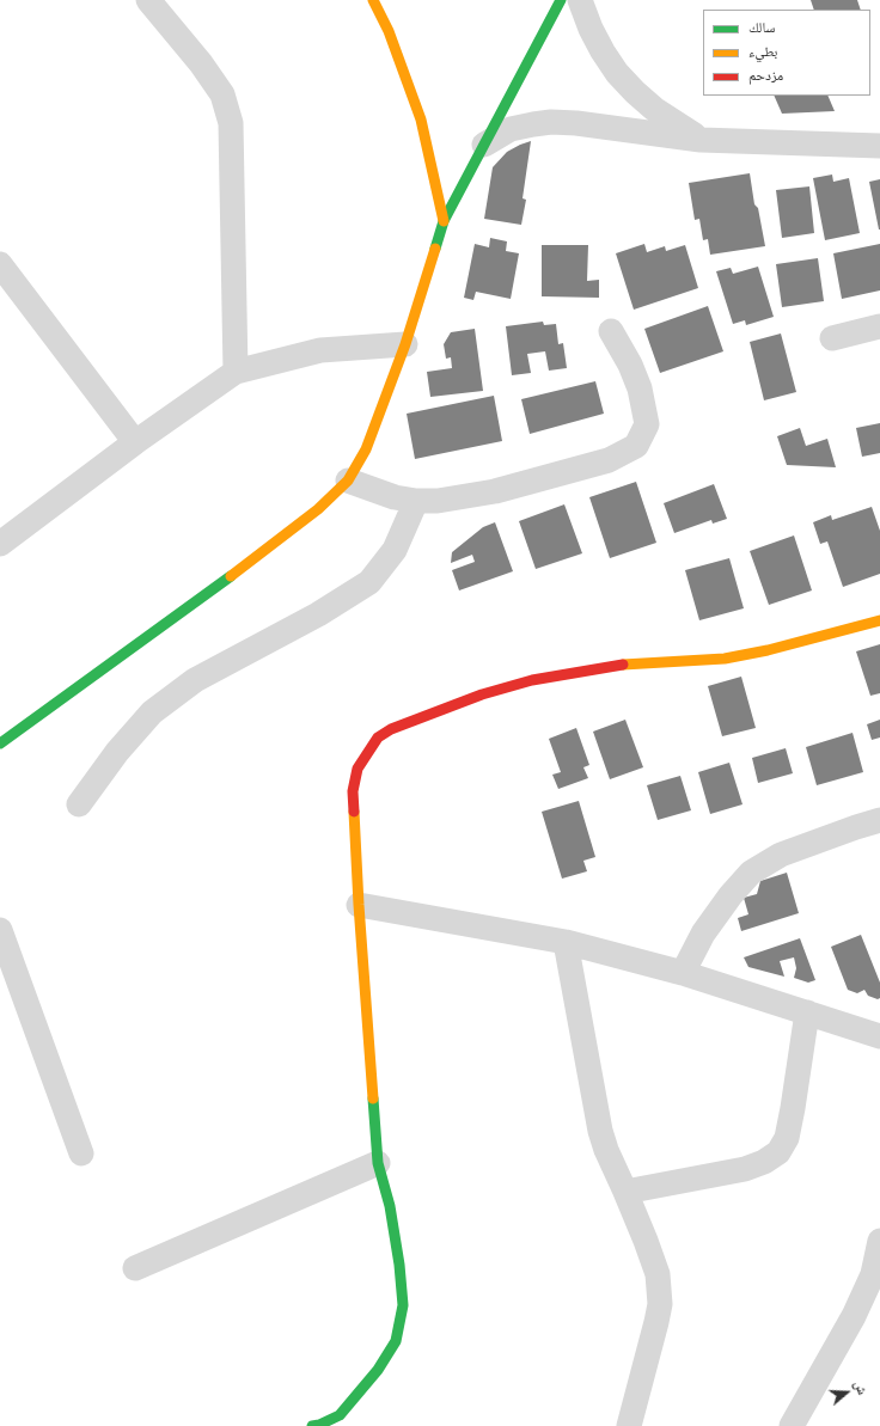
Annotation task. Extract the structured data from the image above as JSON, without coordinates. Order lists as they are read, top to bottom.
{
  "legend": ["سالك", "بطيء", "مزدحم"],
  "north": "right"
}
